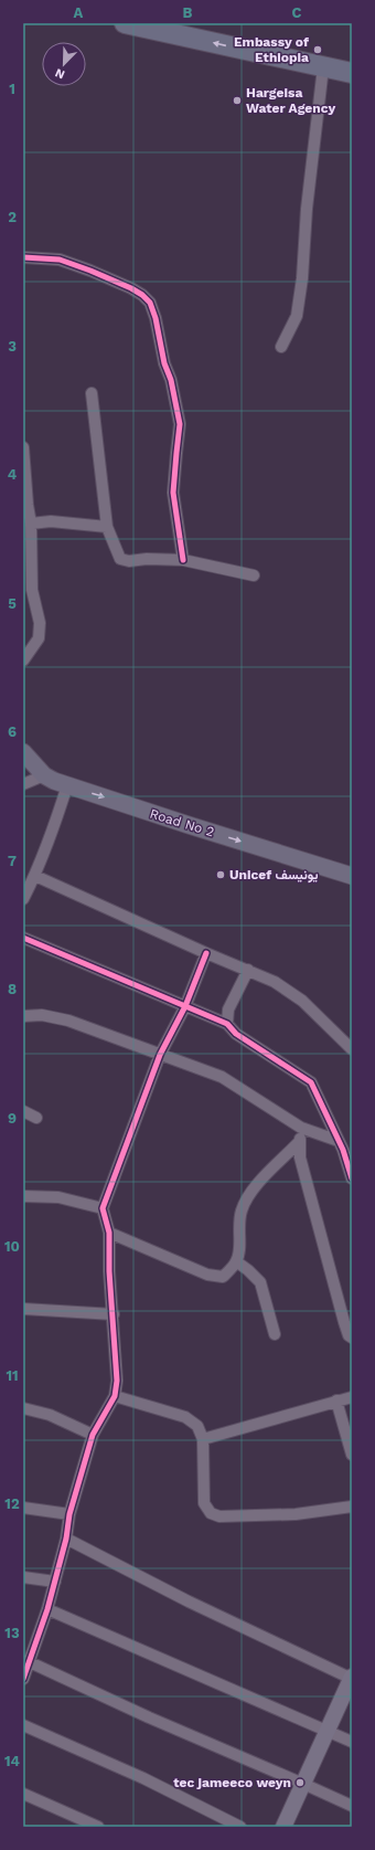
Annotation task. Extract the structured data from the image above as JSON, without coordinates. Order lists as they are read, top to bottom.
{
  "streets": {
    "main road": ["Road No 2"]
  },
  "one_way": ["Road No 2"],
  "places": [
    "Embassy of Ethiopia",
    "Hargeisa Water Agency",
    "Unicef يونيسف",
    "tec jameeco weyn"
  ],
  "north": "bottom left",
  "grid": {
    "columns": ["A", "B", "C"],
    "rows": [
      "1",
      "2",
      "3",
      "4",
      "5",
      "6",
      "7",
      "8",
      "9",
      "10",
      "11",
      "12",
      "13",
      "14"
    ]
  }
}
